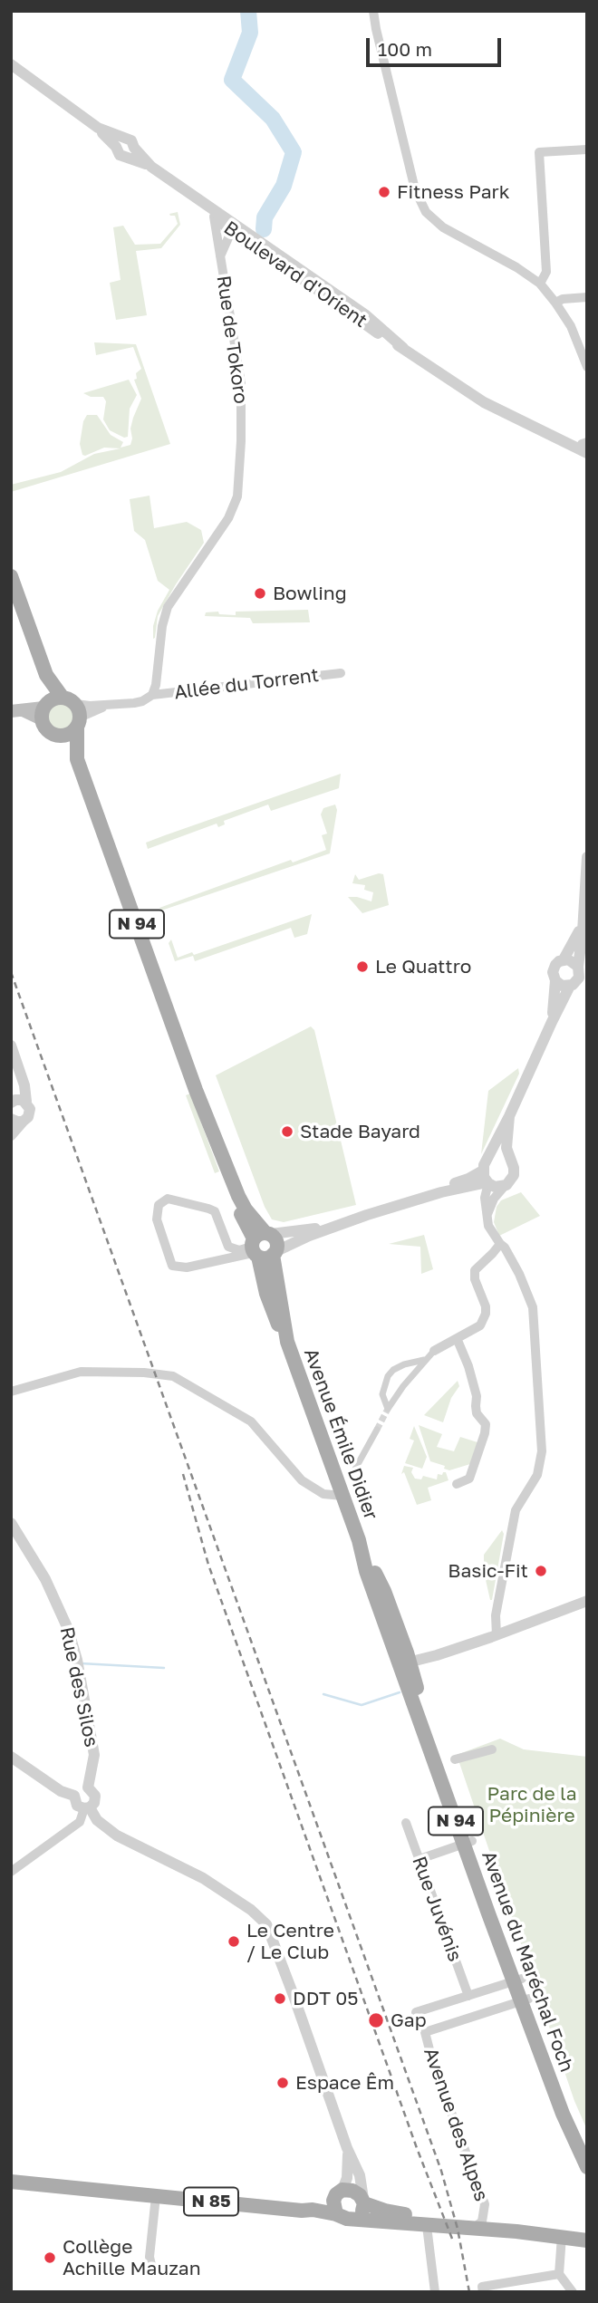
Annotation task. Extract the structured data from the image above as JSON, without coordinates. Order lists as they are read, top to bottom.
{
  "streets": {
    "main road": [
      "N 94",
      "Avenue Émile Didier",
      "Avenue du Maréchal Foch",
      "N 85"
    ],
    "street": [
      "Boulevard d'Orient",
      "Rue de Tokoro",
      "Allée du Torrent",
      "Rue des Silos",
      "Rue Juvénis",
      "Avenue des Alpes"
    ]
  },
  "crossings": [
    ["Boulevard d'Orient", "Rue de Tokoro"],
    ["Rue de Tokoro", "Allée du Torrent"],
    ["Avenue Émile Didier", "Avenue du Maréchal Foch"],
    ["Rue Juvénis", "Avenue des Alpes"]
  ],
  "parks": ["Parc de la Pépinière"],
  "places": [
    "Fitness Park",
    "Bowling",
    "Le Quattro",
    "Stade Bayard",
    "Basic-Fit",
    "Le Centre / Le Club",
    "DDT 05",
    "Gap",
    "Espace Êm",
    "Collège Achille Mauzan"
  ],
  "scale_bar": "100 m"
}
